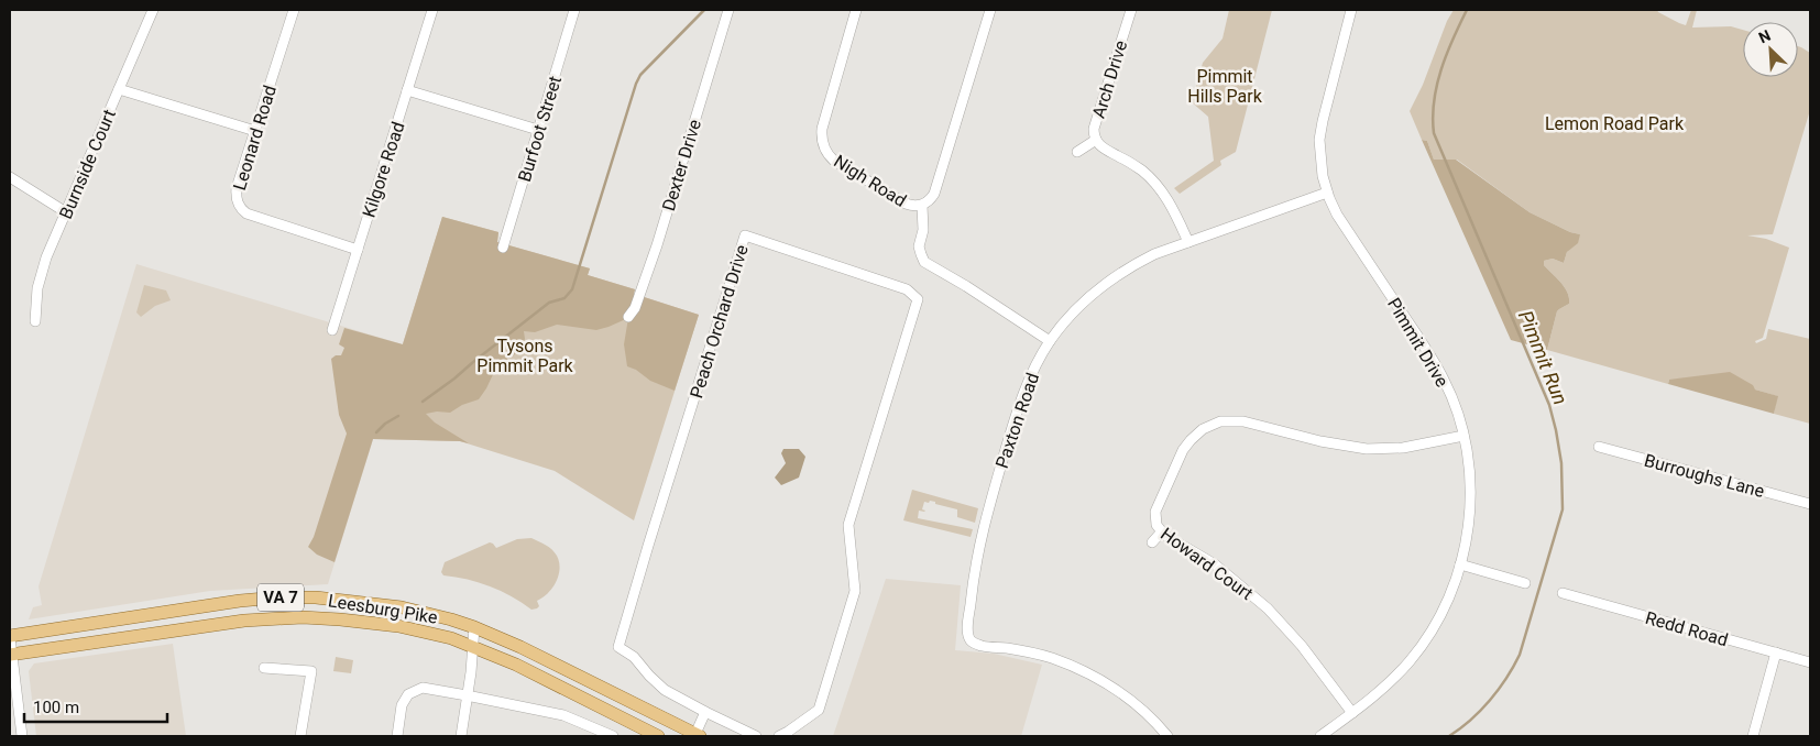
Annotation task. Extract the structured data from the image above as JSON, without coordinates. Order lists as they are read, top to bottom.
{
  "streets": {
    "main road": ["VA 7", "Leesburg Pike"],
    "street": [
      "Arch Drive",
      "Burfoot Street",
      "Leonard Road",
      "Burnside Court",
      "Dexter Drive",
      "Kilgore Road",
      "Nigh Road",
      "Peach Orchard Drive",
      "Pimmit Drive",
      "Paxton Road",
      "Burroughs Lane",
      "Howard Court",
      "Redd Road"
    ]
  },
  "crossings": [
    ["Arch Drive", "Paxton Road"],
    ["Leonard Road", "Kilgore Road"],
    ["Nigh Road", "Paxton Road"],
    ["Pimmit Drive", "Paxton Road"],
    ["Pimmit Drive", "Howard Court"]
  ],
  "water": ["Pimmit Run"],
  "parks": ["Pimmit Hills Park", "Lemon Road Park", "Tysons Pimmit Park"],
  "scale_bar": "100 m",
  "north": "top left"
}
